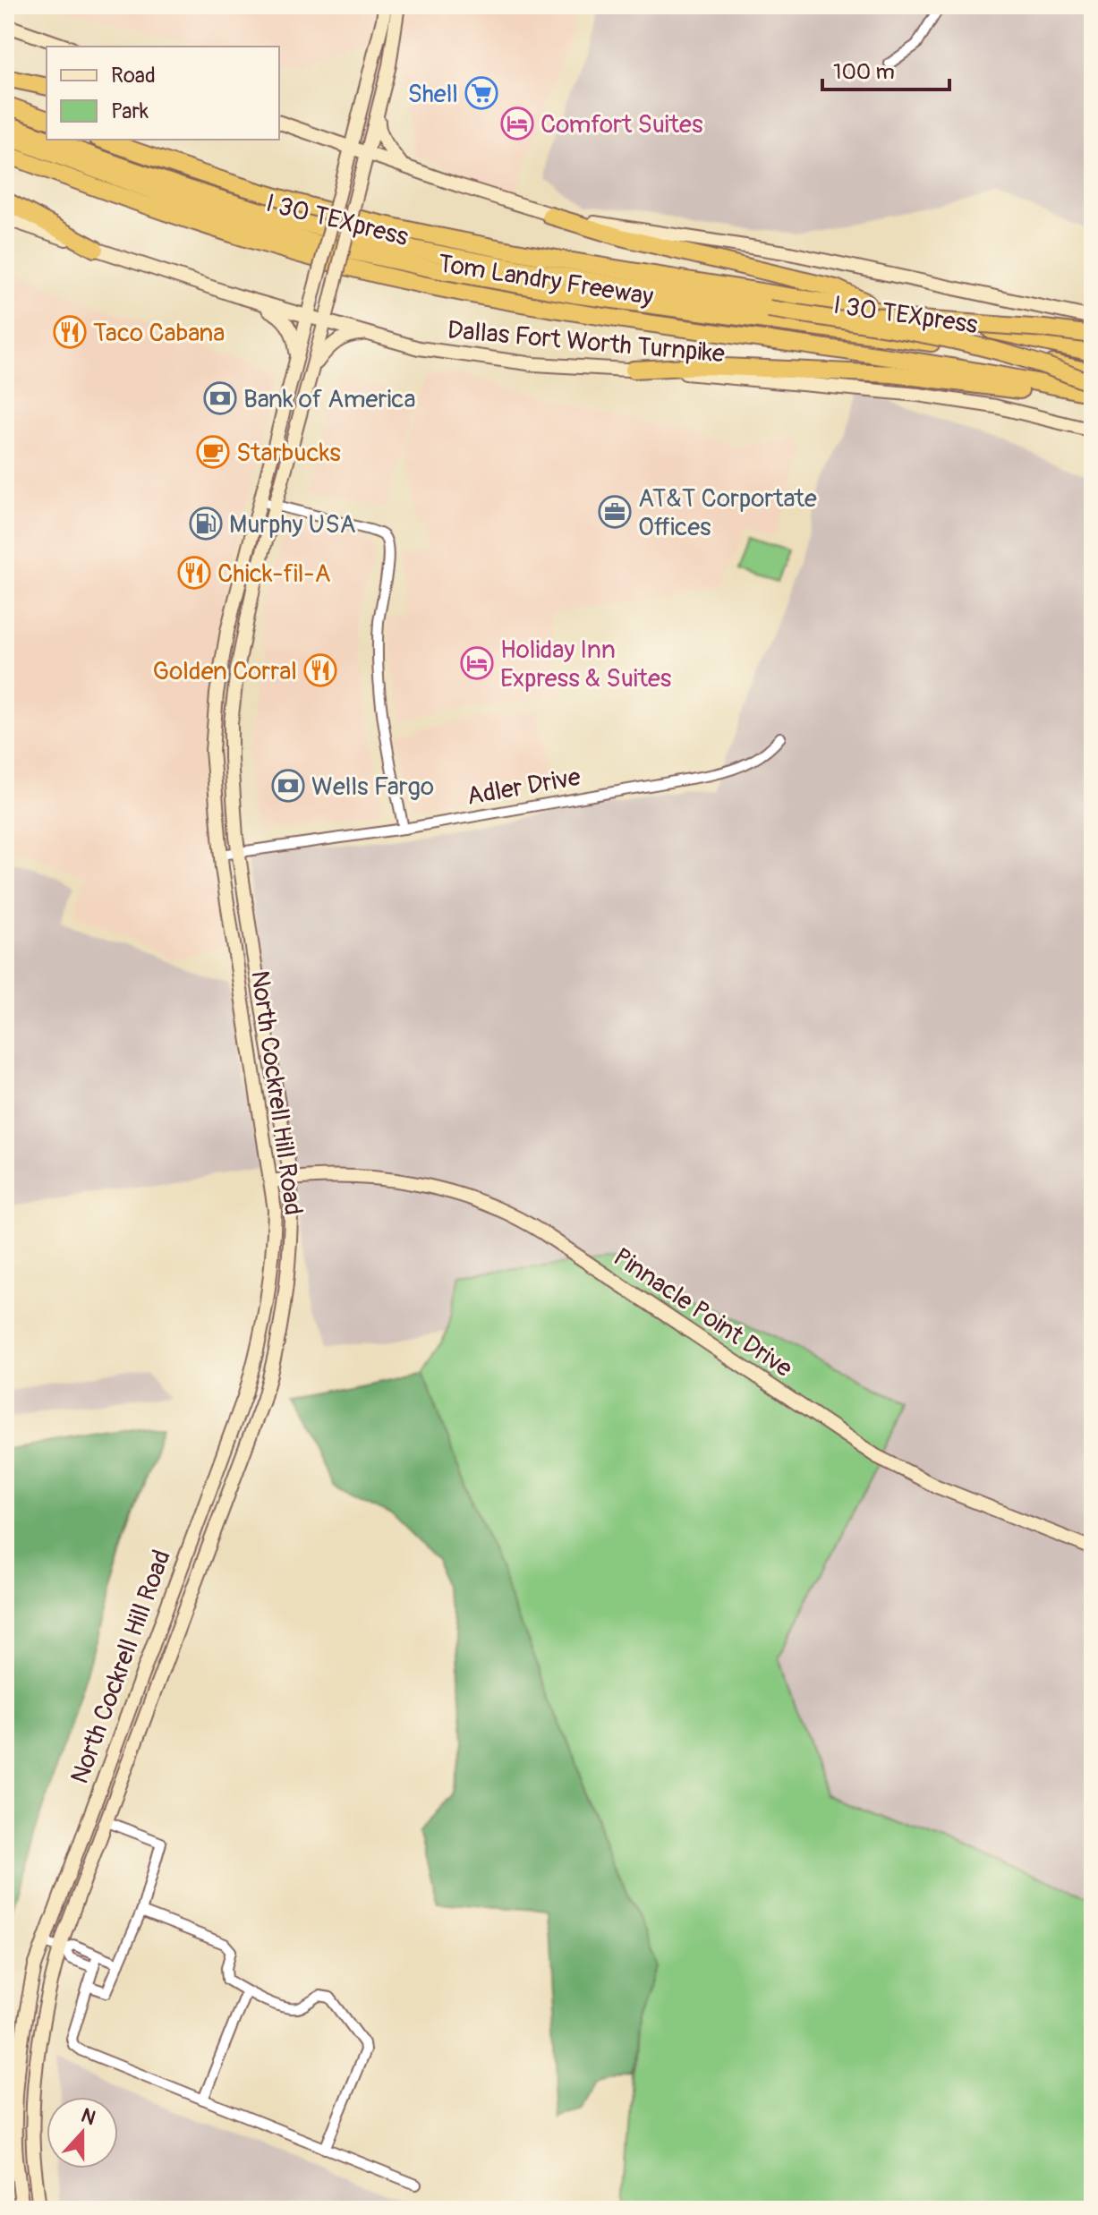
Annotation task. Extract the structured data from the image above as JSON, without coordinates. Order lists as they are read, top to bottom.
{
  "streets": {
    "highway": ["I 30 TEXpress", "Tom Landry Freeway"],
    "main road": ["Dallas Fort Worth Turnpike", "North Cockrell Hill Road", "Pinnacle Point Drive"],
    "street": ["Adler Drive"]
  },
  "crossings": [
    ["Dallas Fort Worth Turnpike", "North Cockrell Hill Road"],
    ["Adler Drive", "North Cockrell Hill Road"],
    ["North Cockrell Hill Road", "Pinnacle Point Drive"]
  ],
  "places": {
    "supermarket": ["Shell"],
    "hotel": ["Comfort Suites", "Holiday Inn Express & Suites"],
    "restaurant": ["Taco Cabana", "Chick-fil-A", "Golden Corral"],
    "bank": ["Bank of America", "Wells Fargo"],
    "cafe": ["Starbucks"],
    "office": ["AT&T Corportate Offices"],
    "fuel station": ["Murphy USA"]
  },
  "legend": ["Road", "Park"],
  "scale_bar": "100 m",
  "north": "top"
}
